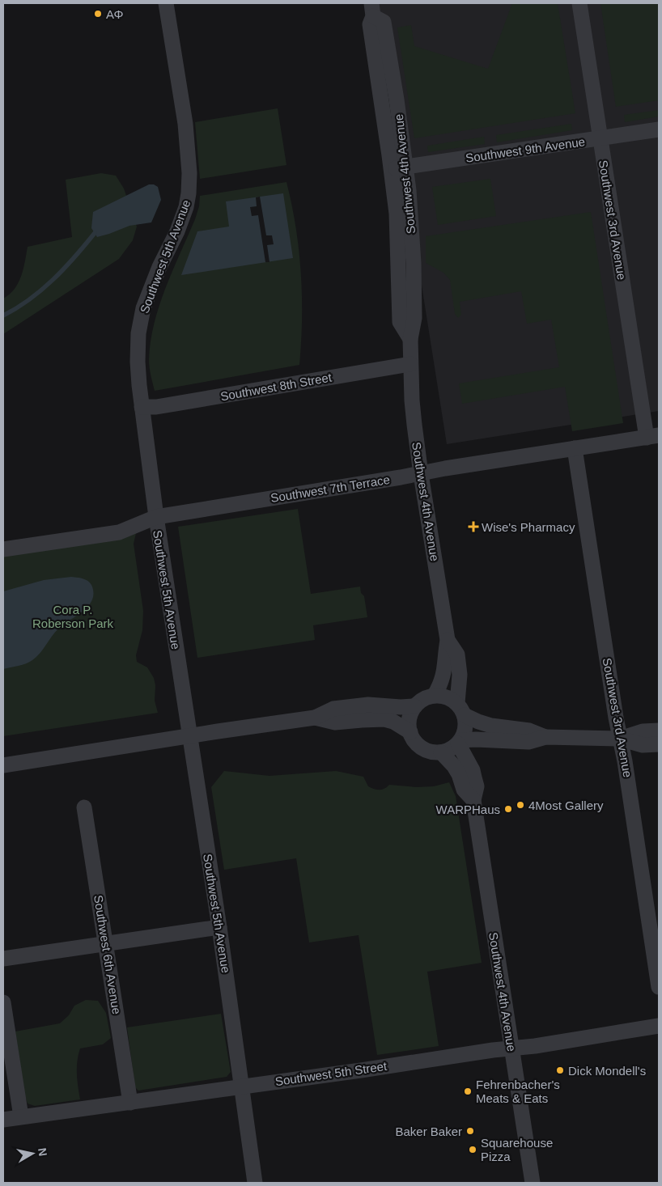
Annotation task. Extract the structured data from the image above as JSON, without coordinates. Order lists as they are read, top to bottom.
{
  "streets": {
    "street": [
      "Southwest 9th Avenue",
      "Southwest 4th Avenue",
      "Southwest 3rd Avenue",
      "Southwest 5th Avenue",
      "Southwest 8th Street",
      "Southwest 7th Terrace",
      "Southwest 6th Avenue",
      "Southwest 5th Street"
    ]
  },
  "crossings": [
    ["Southwest 9th Avenue", "Southwest 4th Avenue"],
    ["Southwest 9th Avenue", "Southwest 3rd Avenue"],
    ["Southwest 4th Avenue", "Southwest 8th Street"],
    ["Southwest 4th Avenue", "Southwest 7th Terrace"],
    ["Southwest 4th Avenue", "Southwest 5th Street"],
    ["Southwest 3rd Avenue", "Southwest 7th Terrace"],
    ["Southwest 5th Avenue", "Southwest 8th Street"],
    ["Southwest 5th Avenue", "Southwest 7th Terrace"],
    ["Southwest 5th Avenue", "Southwest 5th Street"],
    ["Southwest 6th Avenue", "Southwest 5th Street"]
  ],
  "parks": ["Cora P. Roberson Park"],
  "places": {
    "other": [
      "ΑΦ",
      "4Most Gallery",
      "WARPHaus",
      "Dick Mondell's",
      "Fehrenbacher's Meats & Eats",
      "Baker Baker",
      "Squarehouse Pizza"
    ],
    "health": ["Wise's Pharmacy"]
  },
  "north": "right"
}
